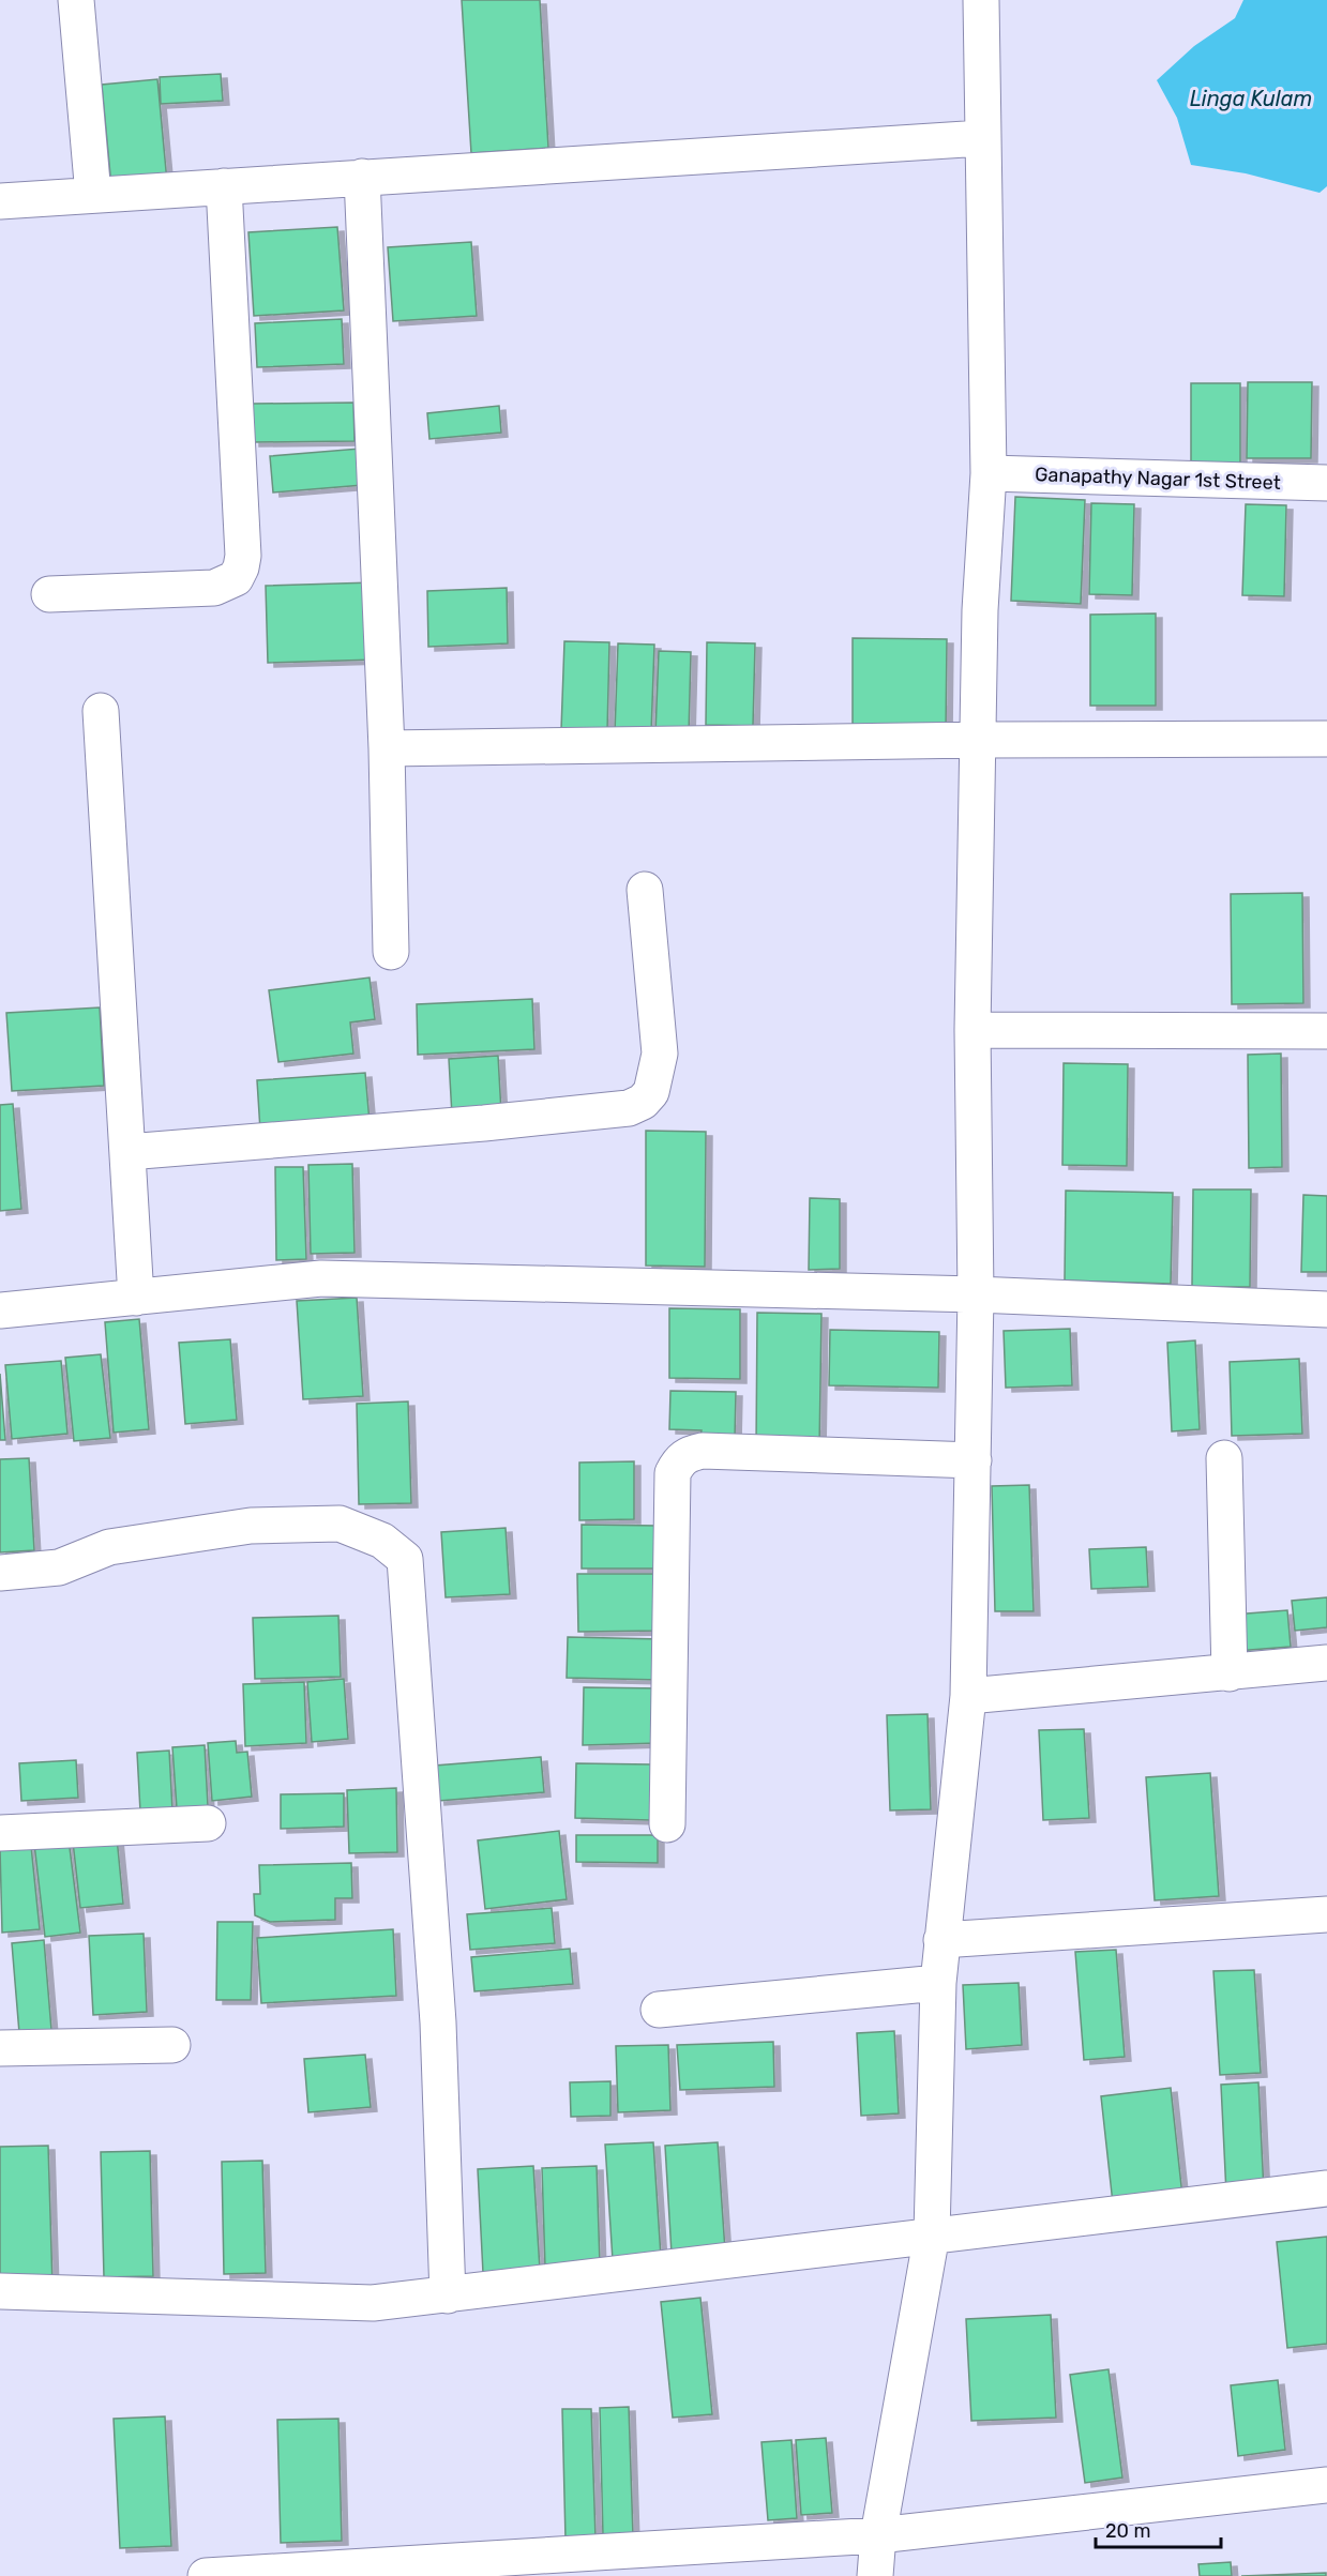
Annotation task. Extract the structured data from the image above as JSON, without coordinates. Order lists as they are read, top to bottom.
{
  "streets": {
    "street": ["Ganapathy Nagar 1st Street"]
  },
  "water": ["Linga Kulam"],
  "scale_bar": "20 m"
}
